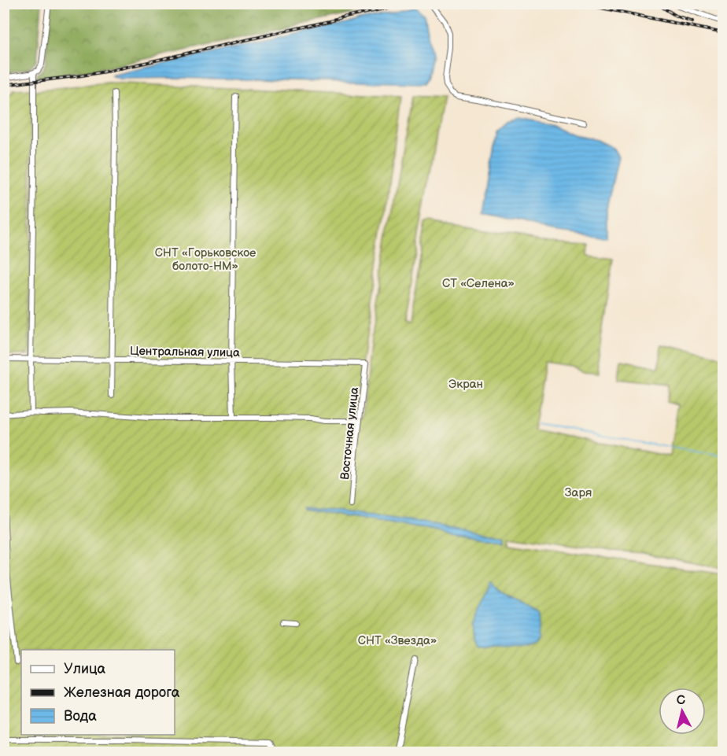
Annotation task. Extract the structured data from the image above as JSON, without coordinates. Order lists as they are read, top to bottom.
{
  "streets": {
    "street": ["Центральная улица", "Восточная улица"]
  },
  "crossings": [
    ["Центральная улица", "Восточная улица"]
  ],
  "parks": [
    "СНТ «Горьковское болото-НМ»",
    "СТ «Селена»",
    "Экран",
    "Заря",
    "СНТ «Звезда»"
  ],
  "legend": ["Улица", "Железная дорога", "Вода"],
  "north": "top"
}
